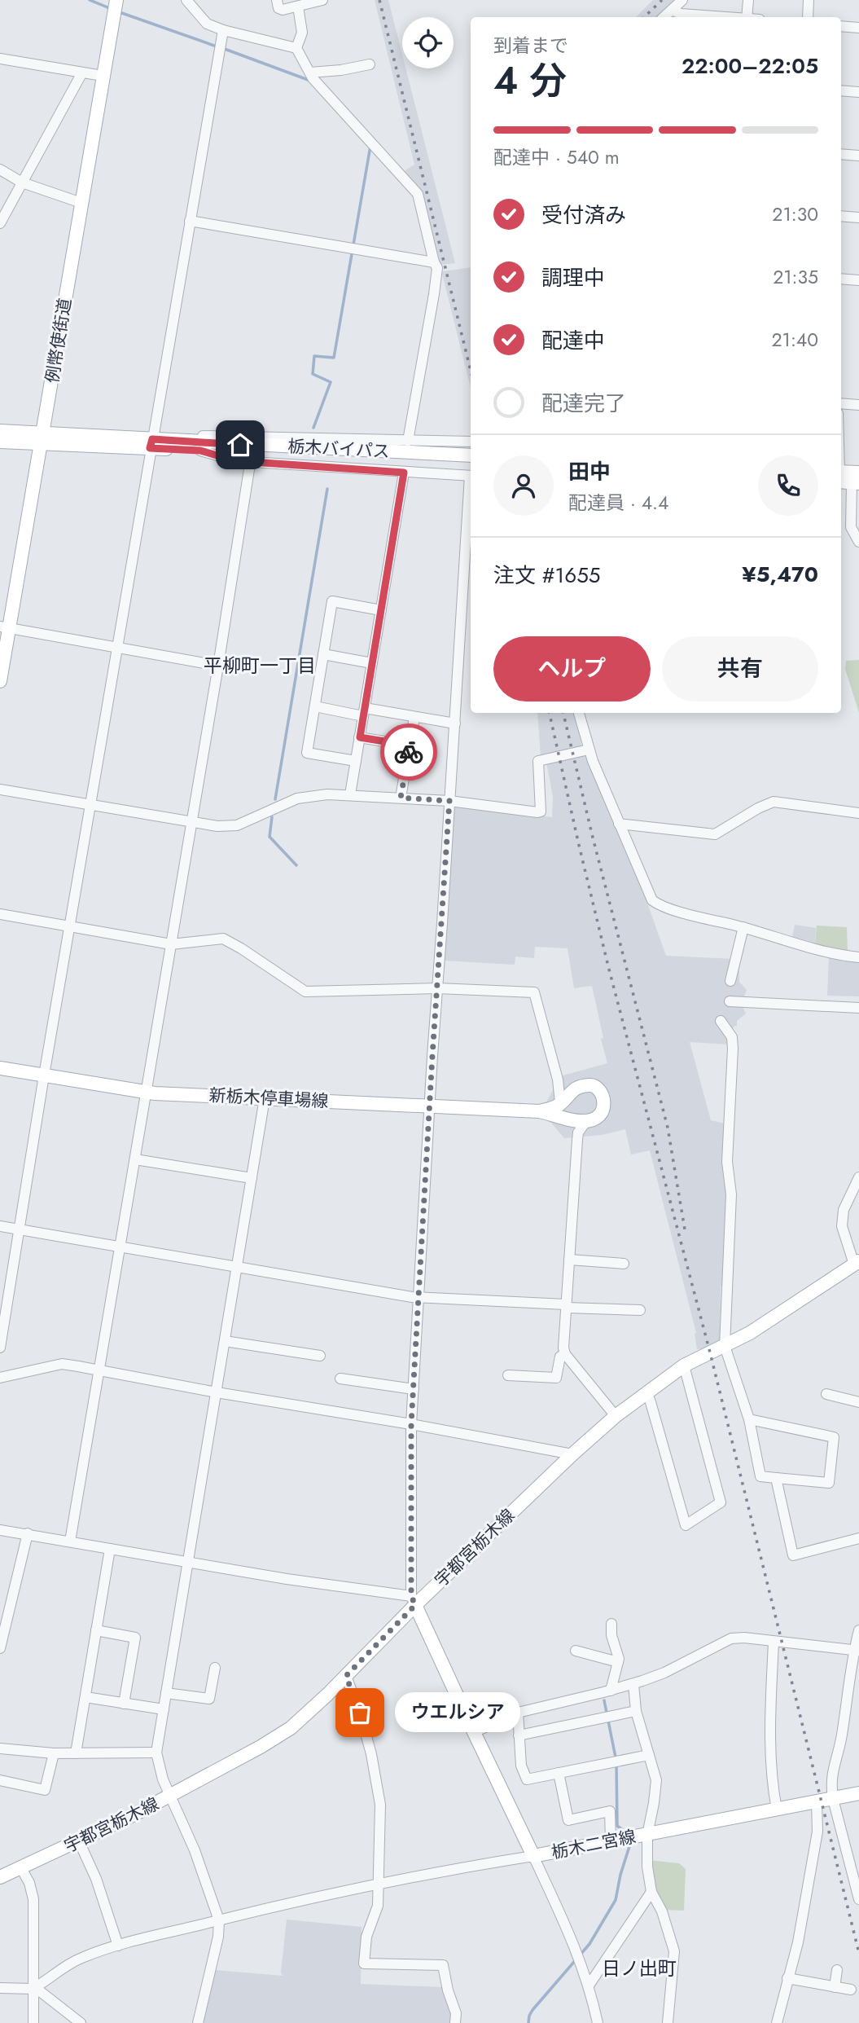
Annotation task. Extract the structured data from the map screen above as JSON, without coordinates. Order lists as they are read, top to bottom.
{
  "streets": {
    "main road": [
      "例幣使街道",
      "栃木バイパス",
      "新栃木停車場線",
      "宇都宮栃木線",
      "栃木二宮線"
    ]
  },
  "crossings": [
    ["例幣使街道", "栃木バイパス"],
    ["宇都宮栃木線", "栃木二宮線"]
  ],
  "districts": ["平柳町一丁目", "日ノ出町"],
  "places": ["ウエルシア"],
  "page": {
    "heading": ["4 分", "到着まで", "22:00–22:05"],
    "panel": [
      "田中",
      "配達員 · 4.4",
      "注文 #1655",
      "¥5,470"
    ],
    "bar": "配達中 · 540 m",
    "list": [
      ["受付済み", "21:30"],
      ["調理中", "21:35"],
      ["配達中", "21:40"],
      "配達完了"
    ],
    "buttons": ["ヘルプ", "共有"],
    "bubble": "ウエルシア"
  }
}
